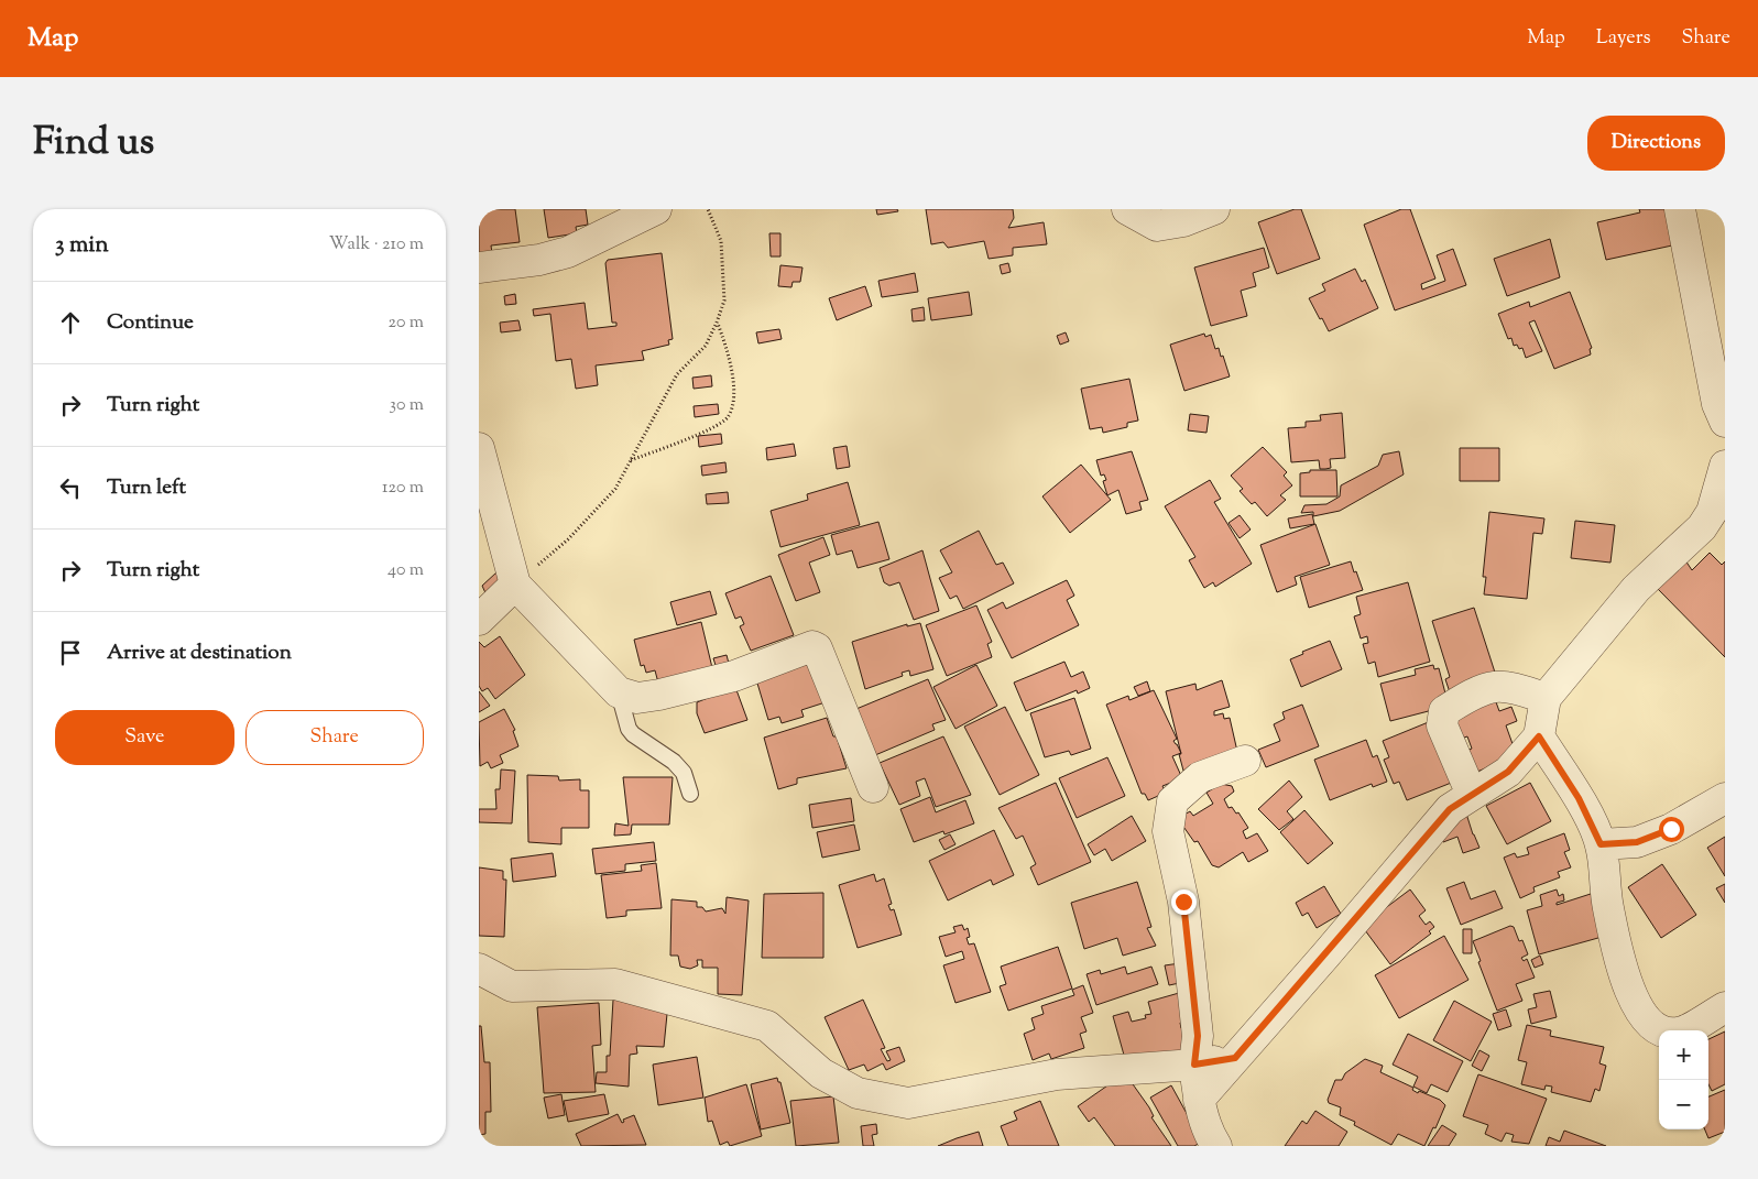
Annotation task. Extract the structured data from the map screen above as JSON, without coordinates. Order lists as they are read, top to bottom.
{
  "page": {
    "header": "Map",
    "nav": ["Map", "Layers", "Share"],
    "title": "Find us",
    "buttons": [
      "Directions",
      ["Save", "Share"]
    ],
    "heading": ["3 min", "Walk · 210 m"],
    "list": [
      ["Continue", "20 m"],
      ["Turn right", "30 m"],
      ["Turn left", "120 m"],
      ["Turn right", "40 m"],
      "Arrive at destination"
    ],
    "map_buttons": ["+", "−"]
  }
}
